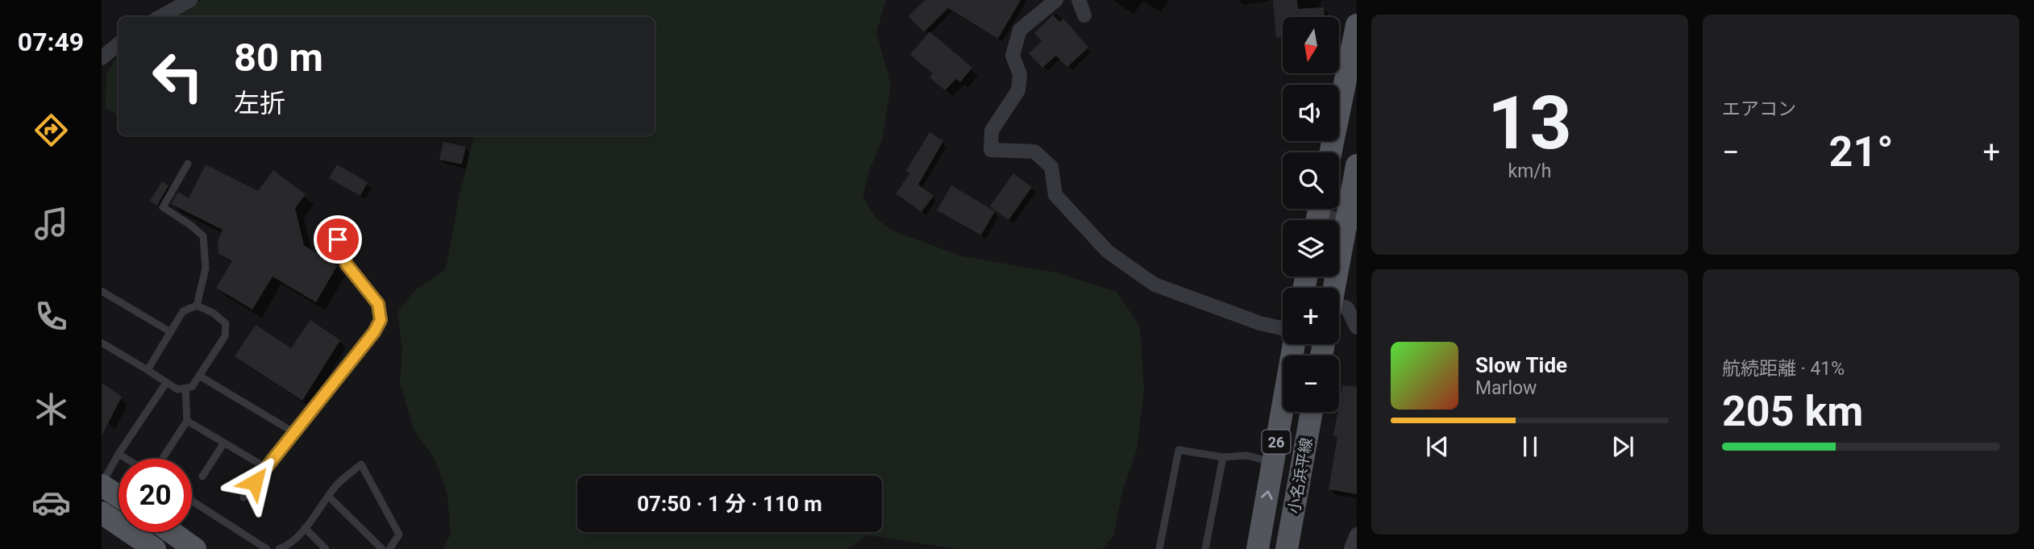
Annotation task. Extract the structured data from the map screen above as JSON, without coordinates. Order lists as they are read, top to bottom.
{
  "streets": {
    "main road": ["26", "小名浜平線"]
  },
  "north": "bottom",
  "page": {
    "tabs": "07:49",
    "tile": [
      ["13", "km/h"],
      "エアコン",
      ["航続距離 · 41%", "205 km"]
    ],
    "map_buttons": ["+", "−"],
    "turn": ["80 m", "左折"],
    "heat": ["−", "21°", "+"],
    "song": ["Slow Tide", "Marlow"],
    "limit": "20",
    "trip": "07:50 · 1 分 · 110 m"
  }
}
